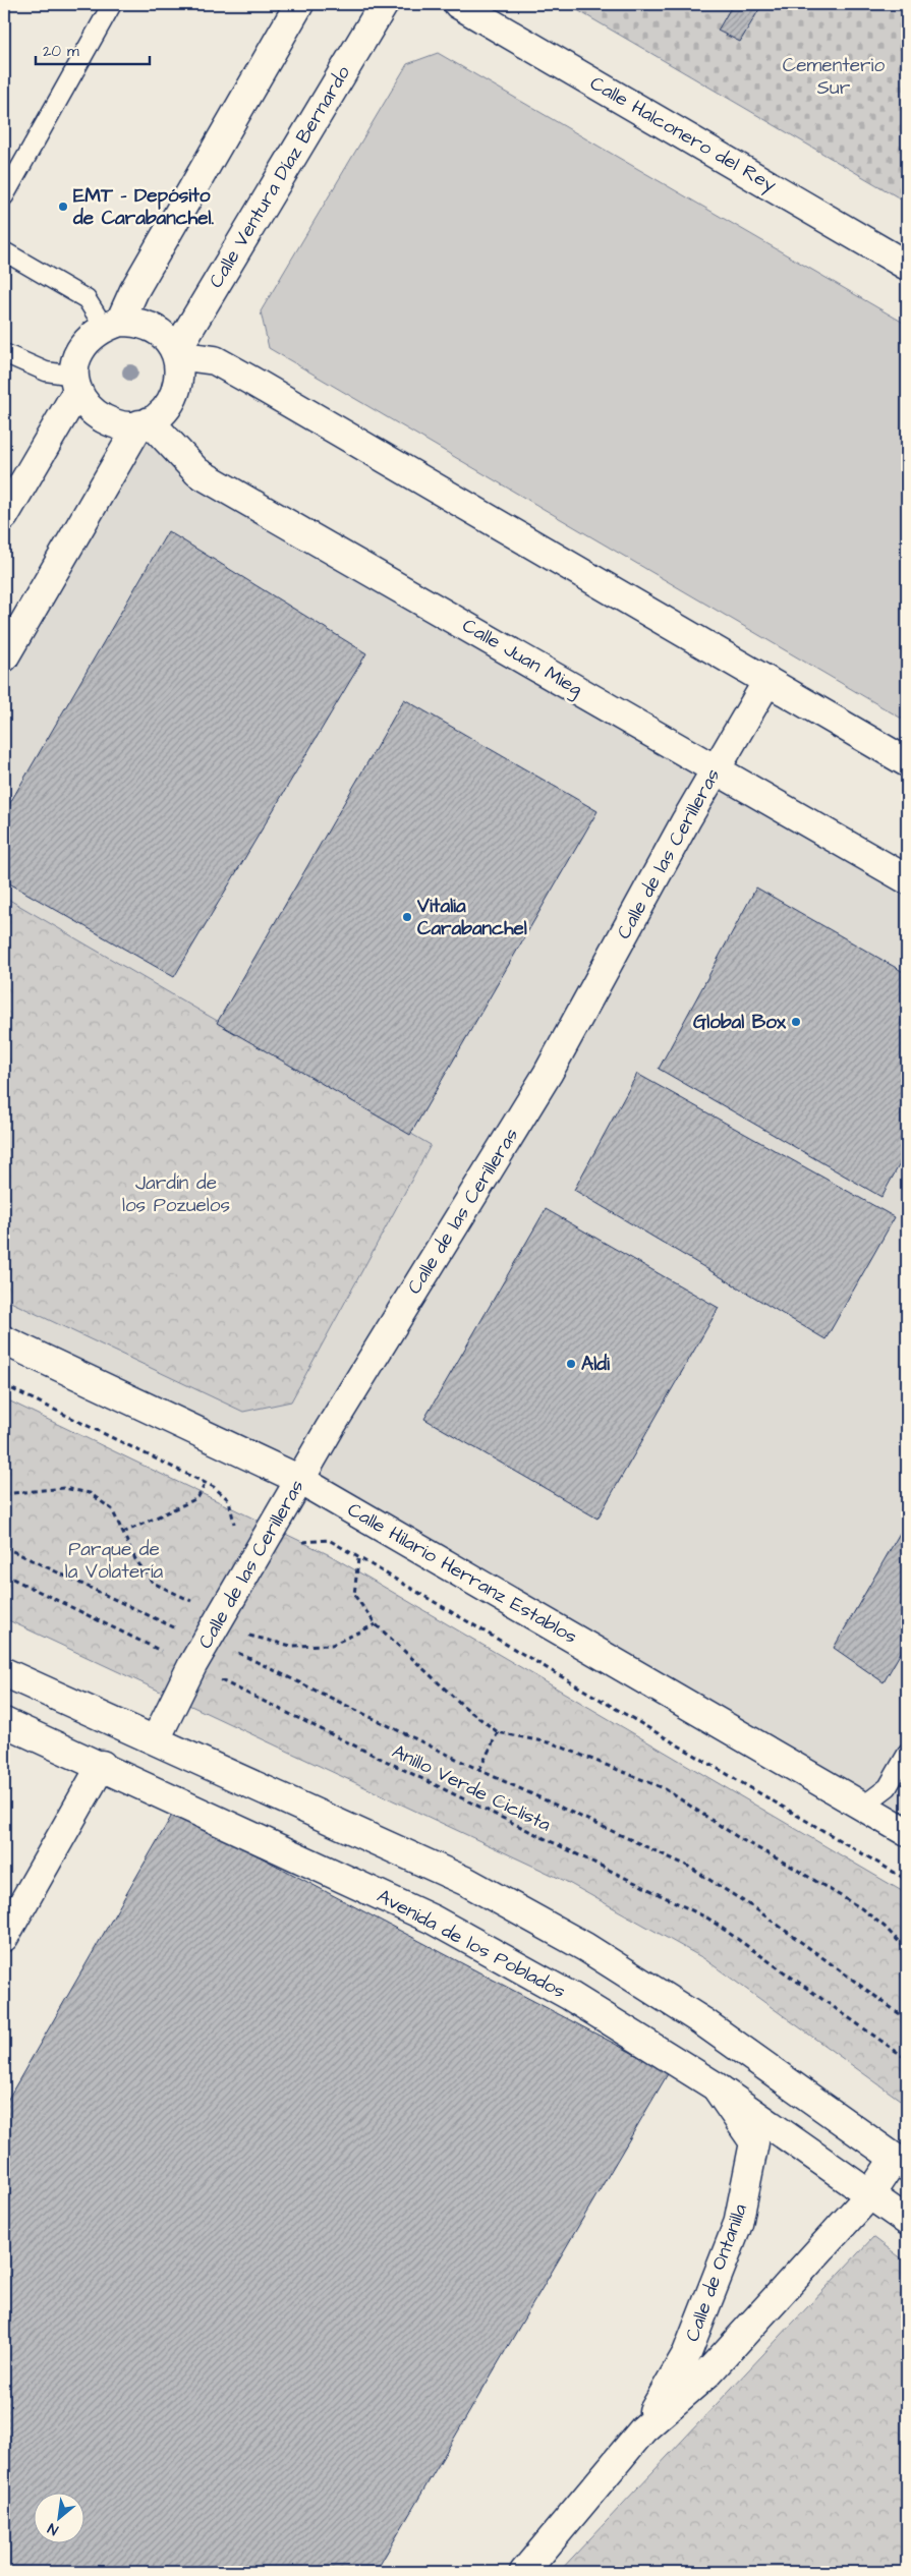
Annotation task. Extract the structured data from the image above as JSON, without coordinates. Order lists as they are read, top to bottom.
{
  "streets": {
    "street": [
      "Calle Halconero del Rey",
      "Calle Ventura Díaz Bernardo",
      "Calle Juan Mieg",
      "Calle de las Cerilleras",
      "Calle Hilario Herranz Establos",
      "Avenida de los Poblados",
      "Calle de Ontanilla"
    ],
    "path": ["Anillo Verde Ciclista"]
  },
  "crossings": [
    ["Calle Ventura Díaz Bernardo", "Calle Juan Mieg"],
    ["Calle Juan Mieg", "Calle de las Cerilleras"],
    ["Calle de las Cerilleras", "Calle Hilario Herranz Establos"],
    ["Calle de las Cerilleras", "Anillo Verde Ciclista"],
    ["Avenida de los Poblados", "Calle de Ontanilla"]
  ],
  "parks": ["Cementerio Sur", "Jardín de los Pozuelos", "Parque de la Volatería"],
  "places": [
    "EMT - Depósito de Carabanchel.",
    "Vitalia Carabanchel",
    "Global Box",
    "Aldi"
  ],
  "scale_bar": "20 m",
  "north": "bottom left"
}
